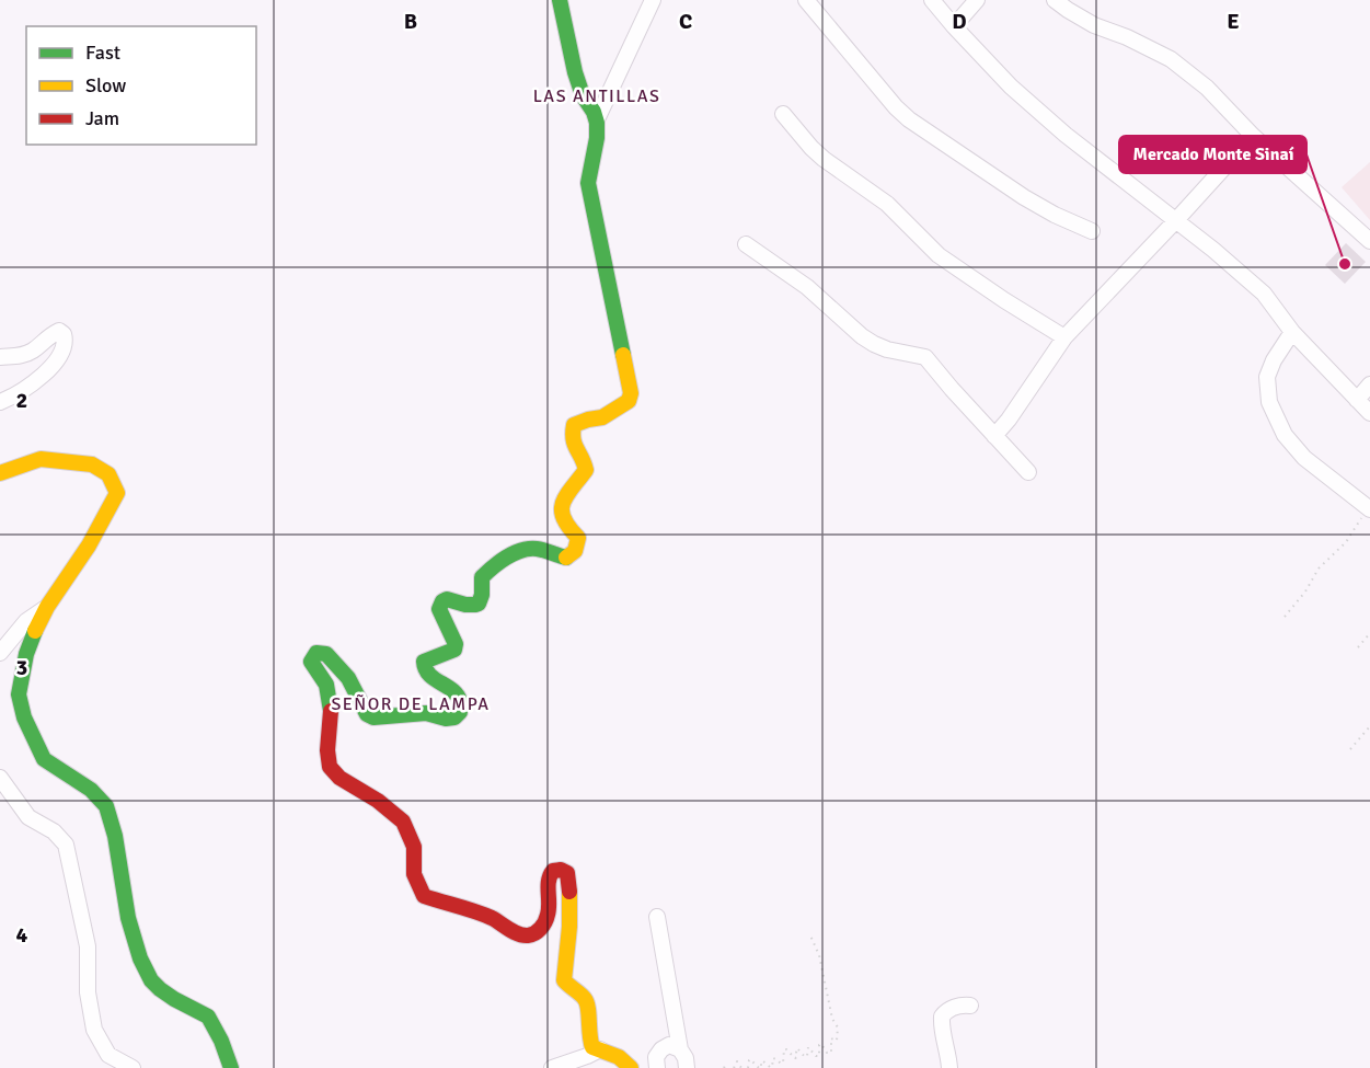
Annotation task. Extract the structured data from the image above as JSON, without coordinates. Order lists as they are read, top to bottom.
{
  "districts": ["LAS ANTILLAS", "SEÑOR DE LAMPA"],
  "places": ["Mercado Monte Sinaí"],
  "legend": ["Fast", "Slow", "Jam"],
  "grid": {
    "columns": [
      "B",
      "C",
      "D",
      "E"
    ],
    "rows": ["2", "3", "4"]
  }
}
